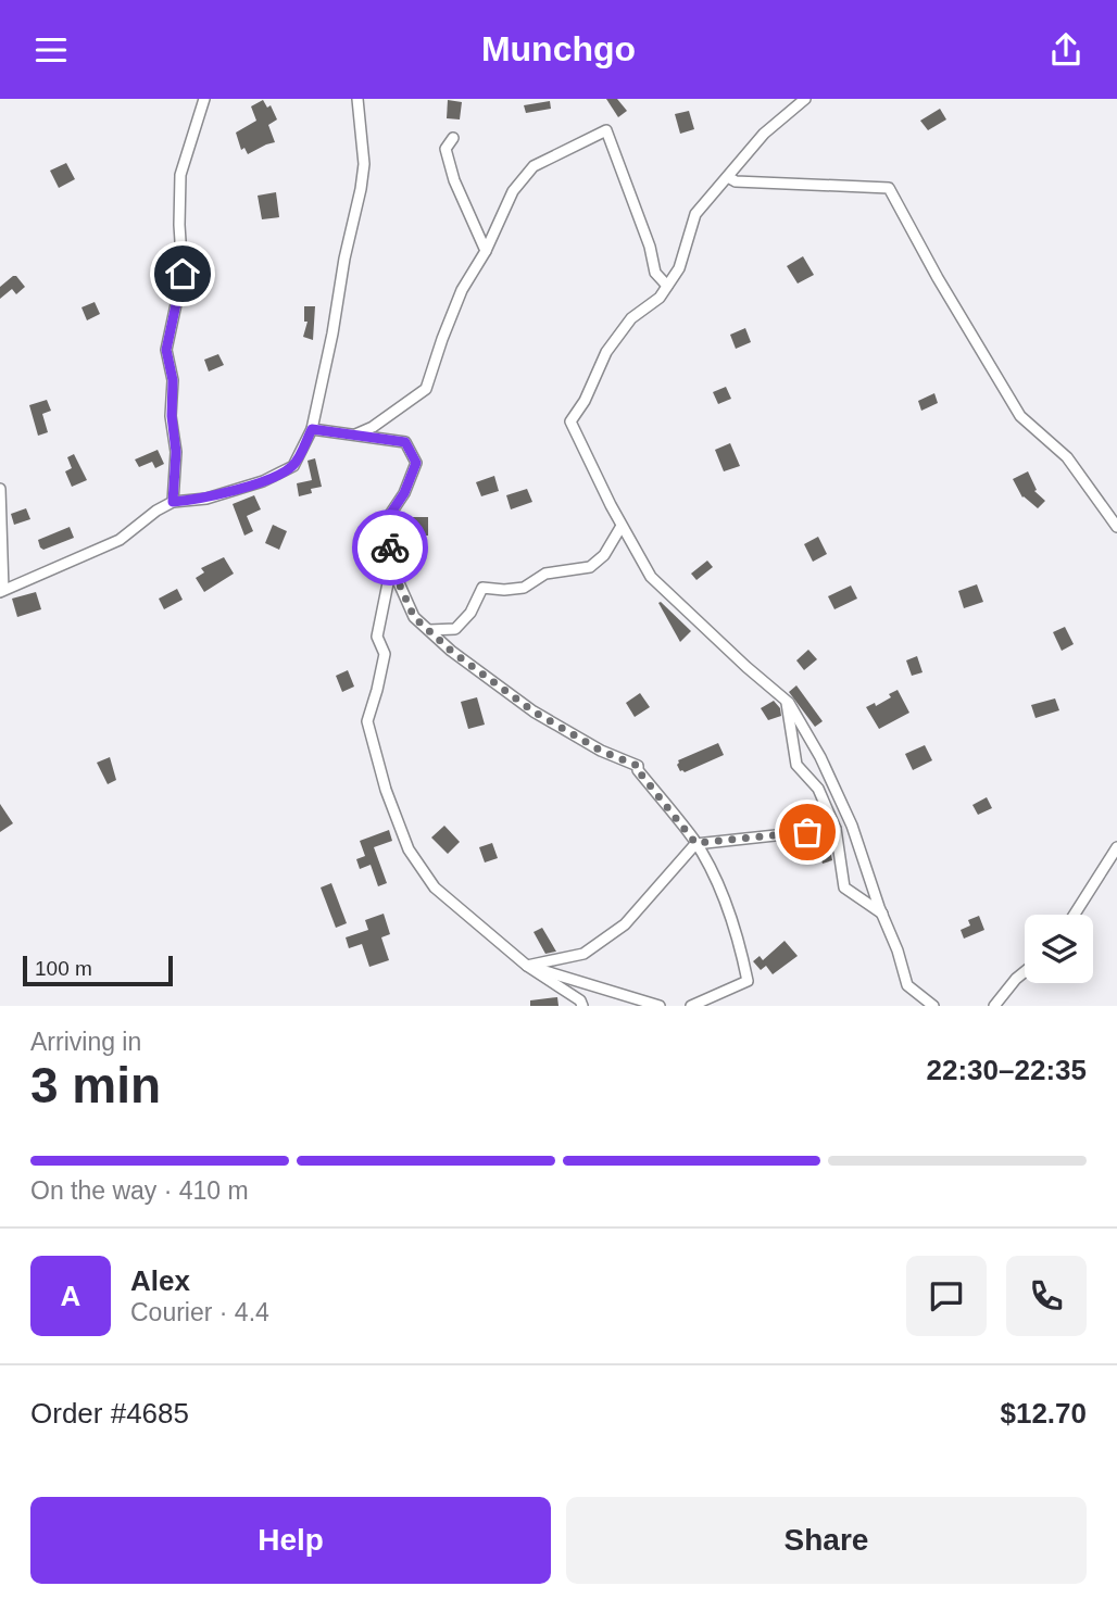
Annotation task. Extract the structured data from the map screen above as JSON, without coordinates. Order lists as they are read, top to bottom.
{
  "scale_bar": "100 m",
  "page": {
    "header": "Munchgo",
    "scale": "100 m",
    "heading": ["3 min", "Arriving in", "22:30–22:35"],
    "panel": [
      "Alex",
      "Courier · 4.4",
      "Order #4685",
      "$12.70"
    ],
    "bar": "On the way · 410 m",
    "round": "A",
    "buttons": ["Help", "Share"]
  }
}
